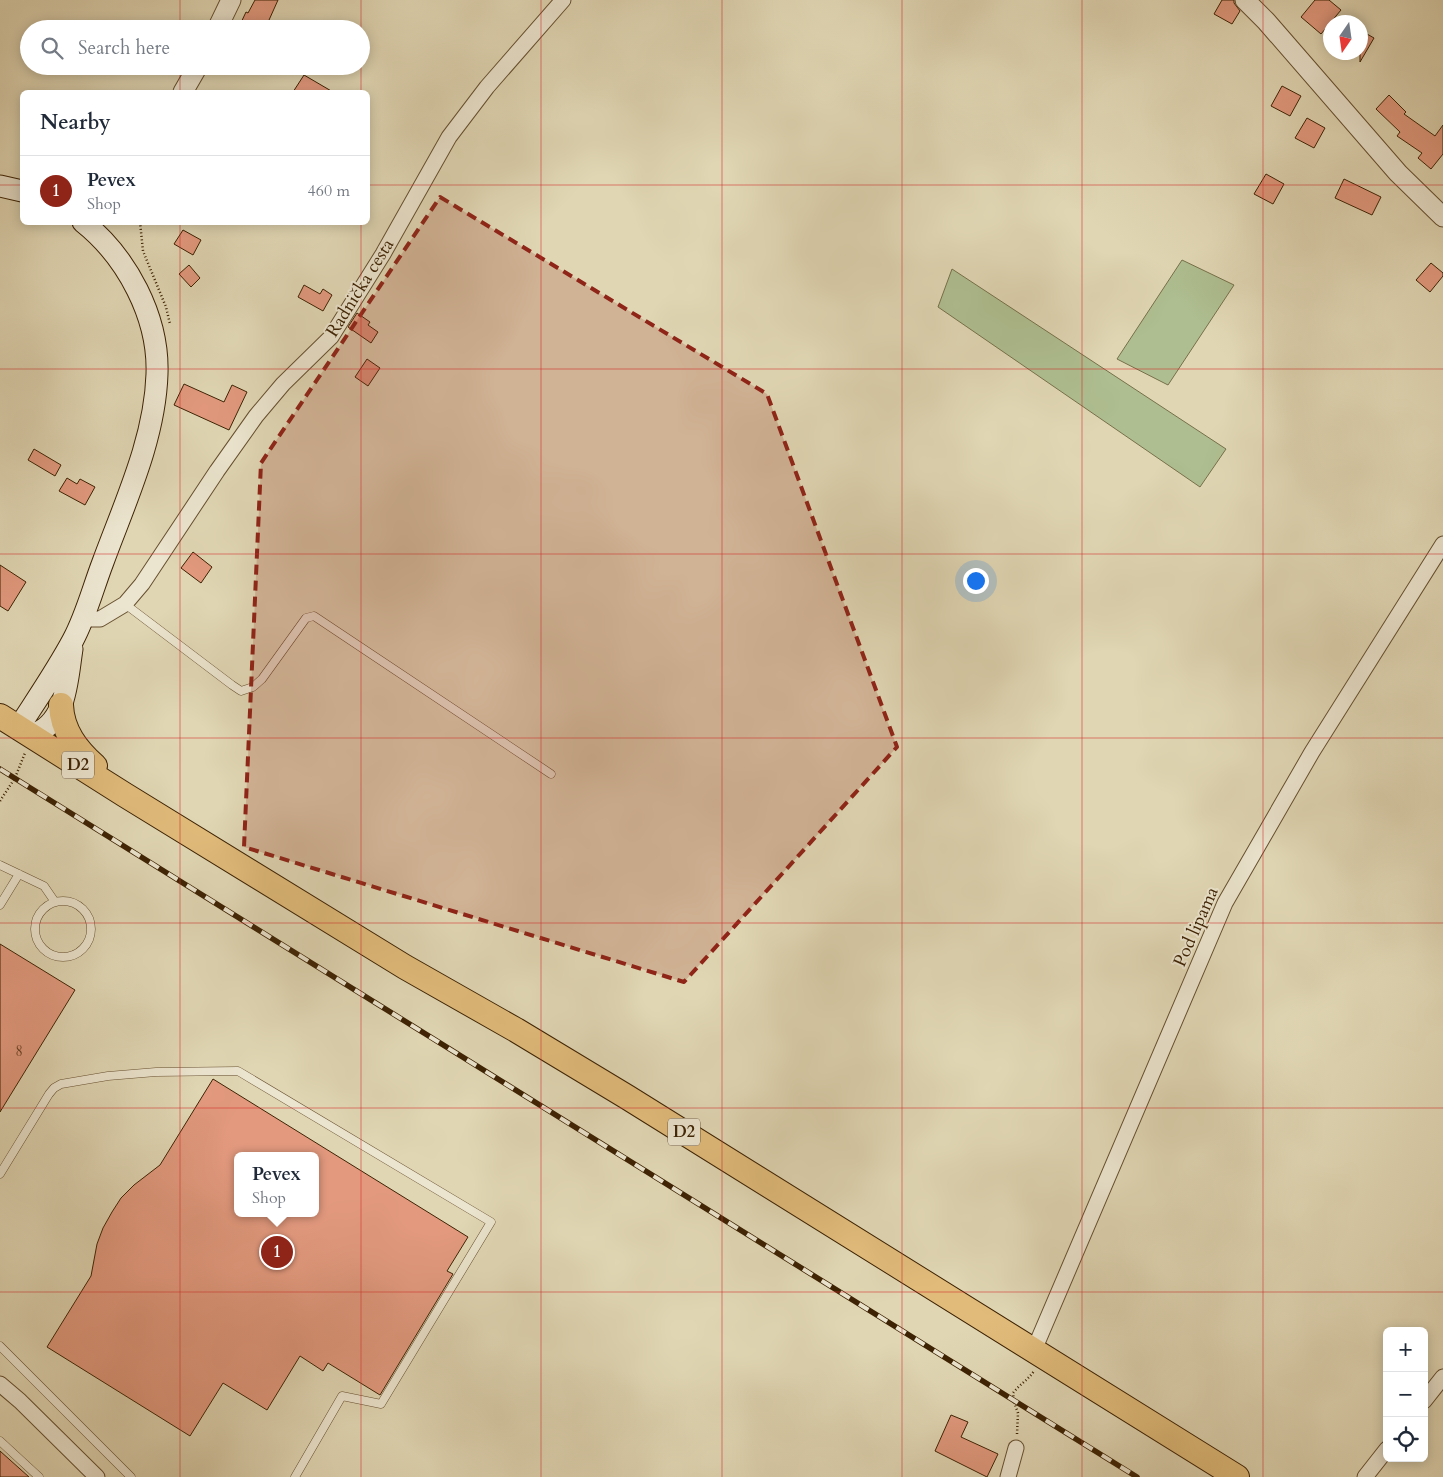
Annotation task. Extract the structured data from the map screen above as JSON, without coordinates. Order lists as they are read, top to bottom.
{
  "streets": {
    "main road": ["D2"],
    "street": ["Radnička cesta", "Pod lipama"]
  },
  "crossings": [
    ["D2", "Pod lipama"]
  ],
  "house_numbers": ["8"],
  "north": "bottom",
  "page": {
    "search": "Search here",
    "heading": "Nearby",
    "list": [
      {
        "mark": "1",
        "name": "Pevex",
        "note": "Shop",
        "value": "460 m"
      }
    ],
    "popup": ["Pevex", "Shop"],
    "pins": "1",
    "map_buttons": ["+", "−"]
  }
}
